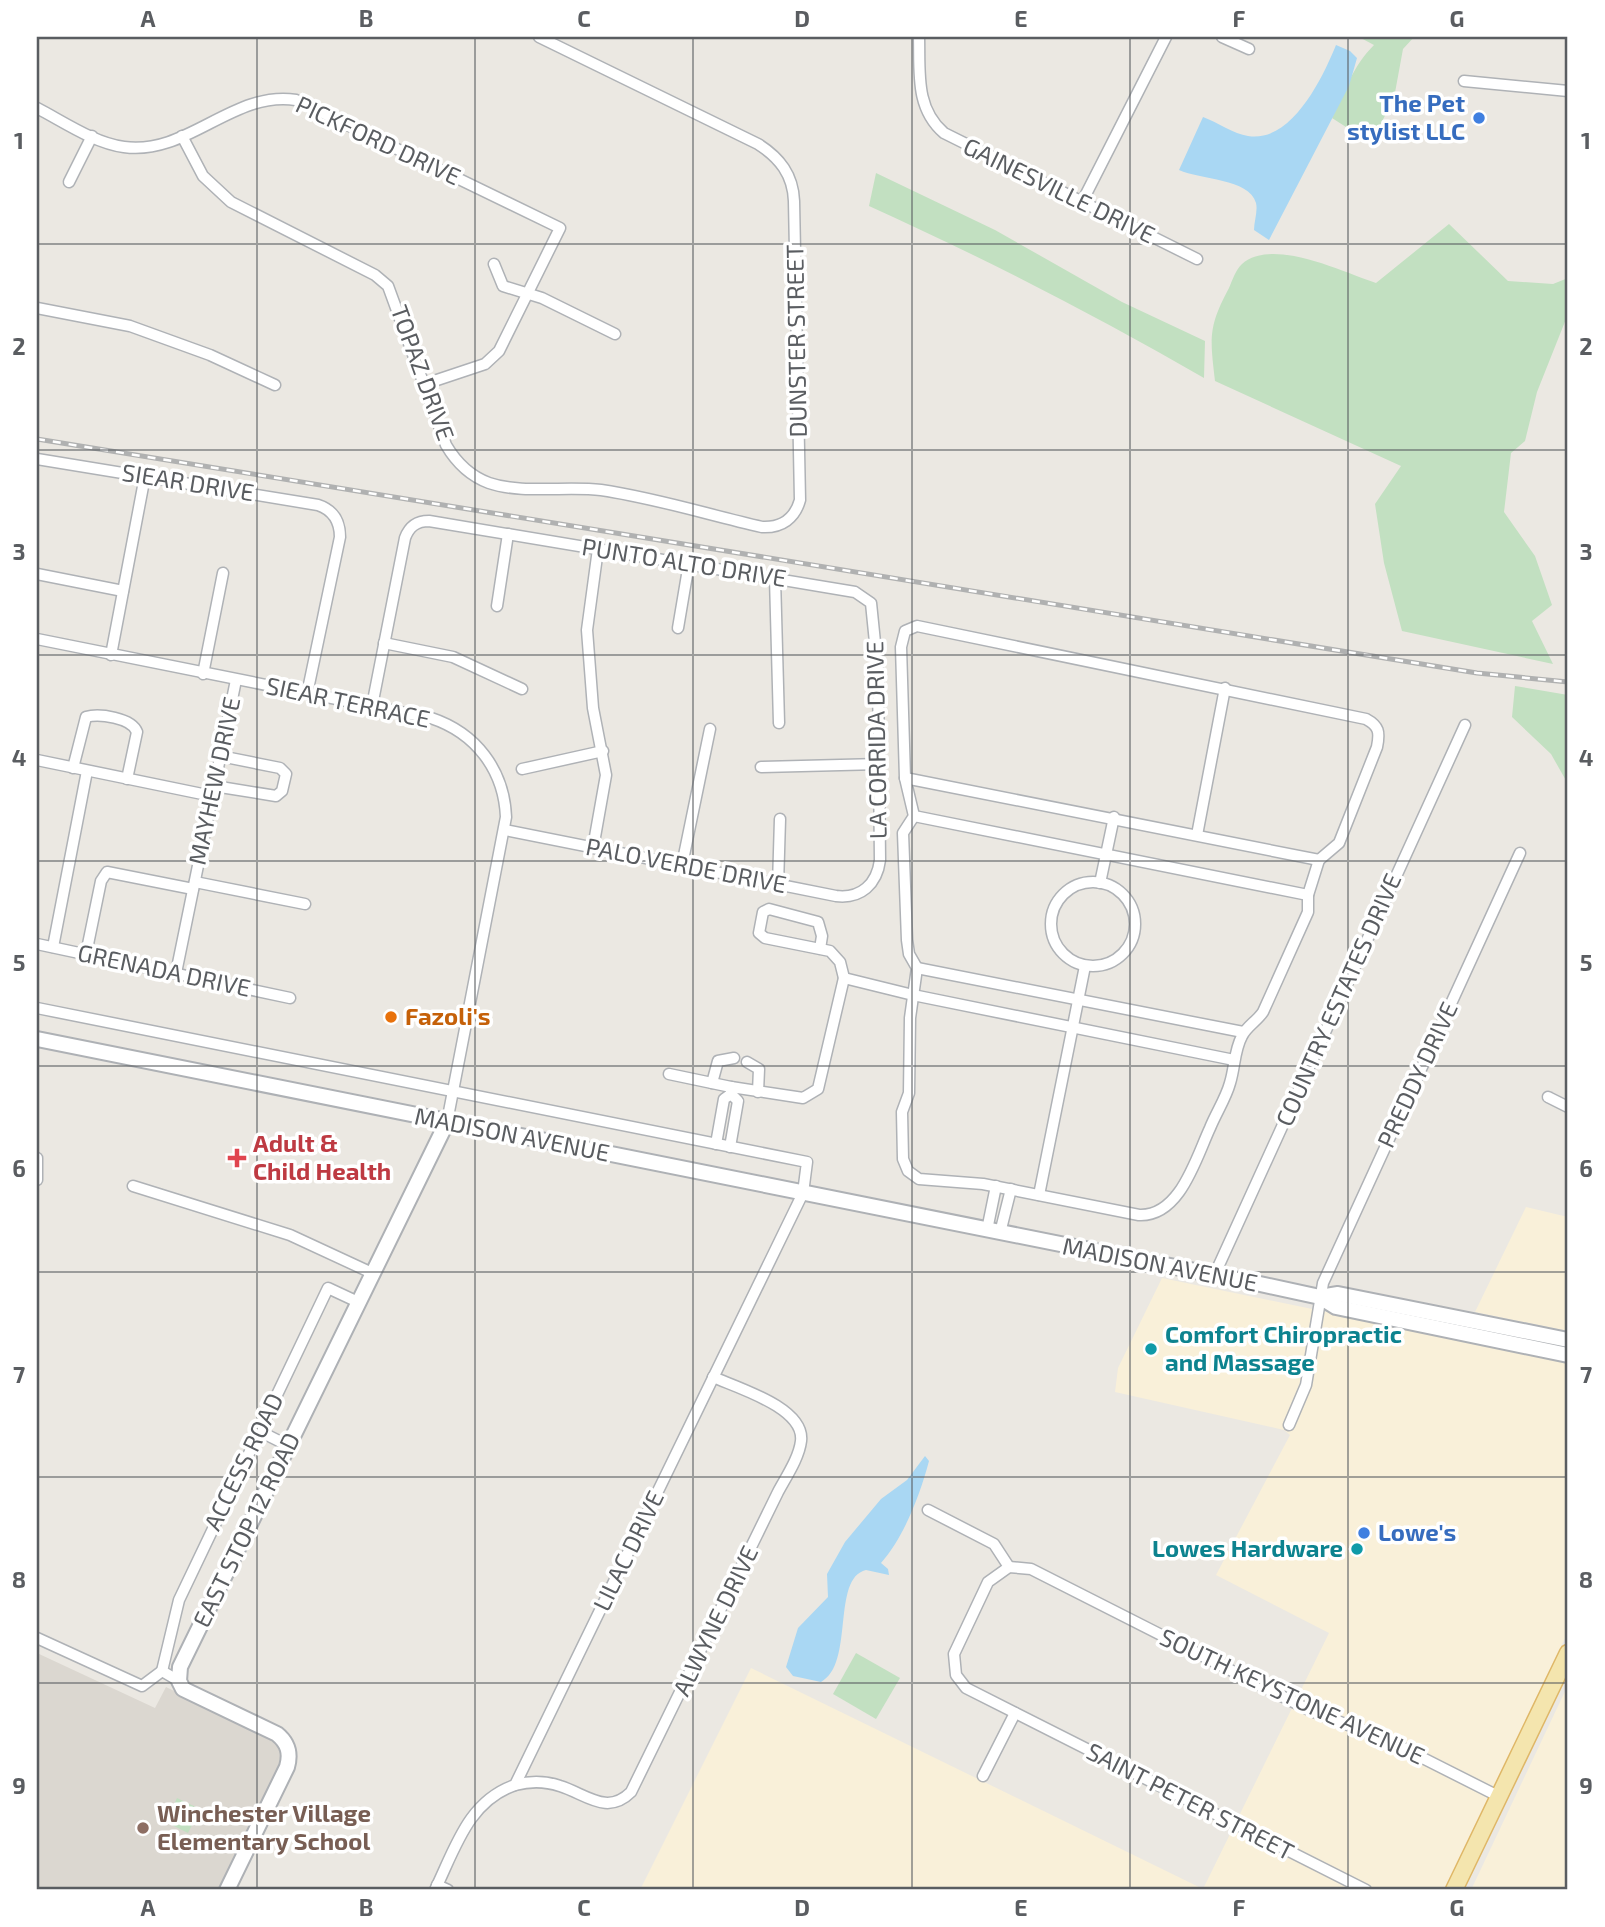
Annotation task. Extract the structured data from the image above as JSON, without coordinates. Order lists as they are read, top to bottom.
{
  "streets": {
    "main road": ["MADISON AVENUE", "EAST STOP 12 ROAD"],
    "street": [
      "PICKFORD DRIVE",
      "GAINESVILLE DRIVE",
      "DUNSTER STREET",
      "TOPAZ DRIVE",
      "SIEAR DRIVE",
      "PUNTO ALTO DRIVE",
      "SIEAR TERRACE",
      "LA CORRIDA DRIVE",
      "MAYHEW DRIVE",
      "PALO VERDE DRIVE",
      "GRENADA DRIVE",
      "COUNTRY ESTATES DRIVE",
      "PREDDY DRIVE",
      "ACCESS ROAD",
      "LILAC DRIVE",
      "ALWYNE DRIVE",
      "SOUTH KEYSTONE AVENUE",
      "SAINT PETER STREET"
    ]
  },
  "crossings": [
    ["PICKFORD DRIVE", "TOPAZ DRIVE"],
    ["DUNSTER STREET", "TOPAZ DRIVE"],
    ["SIEAR DRIVE", "SIEAR TERRACE"],
    ["PUNTO ALTO DRIVE", "LA CORRIDA DRIVE"],
    ["SIEAR TERRACE", "MAYHEW DRIVE"],
    ["SIEAR TERRACE", "PALO VERDE DRIVE"],
    ["SIEAR TERRACE", "MADISON AVENUE"],
    ["SIEAR TERRACE", "EAST STOP 12 ROAD"],
    ["LA CORRIDA DRIVE", "PALO VERDE DRIVE"],
    ["MAYHEW DRIVE", "GRENADA DRIVE"],
    ["COUNTRY ESTATES DRIVE", "MADISON AVENUE"],
    ["PREDDY DRIVE", "MADISON AVENUE"],
    ["MADISON AVENUE", "EAST STOP 12 ROAD"],
    ["MADISON AVENUE", "LILAC DRIVE"],
    ["ACCESS ROAD", "EAST STOP 12 ROAD"],
    ["LILAC DRIVE", "ALWYNE DRIVE"],
    ["SOUTH KEYSTONE AVENUE", "SAINT PETER STREET"]
  ],
  "places": {
    "other": [
      "The Pet stylist LLC",
      "Fazoli's",
      "Comfort Chiropractic and Massage",
      "Lowe's",
      "Lowes Hardware",
      "Winchester Village Elementary School"
    ],
    "health": ["Adult & Child Health"]
  },
  "grid": {
    "columns": [
      "A",
      "B",
      "C",
      "D",
      "E",
      "F",
      "G"
    ],
    "rows": [
      "1",
      "2",
      "3",
      "4",
      "5",
      "6",
      "7",
      "8",
      "9"
    ]
  }
}
